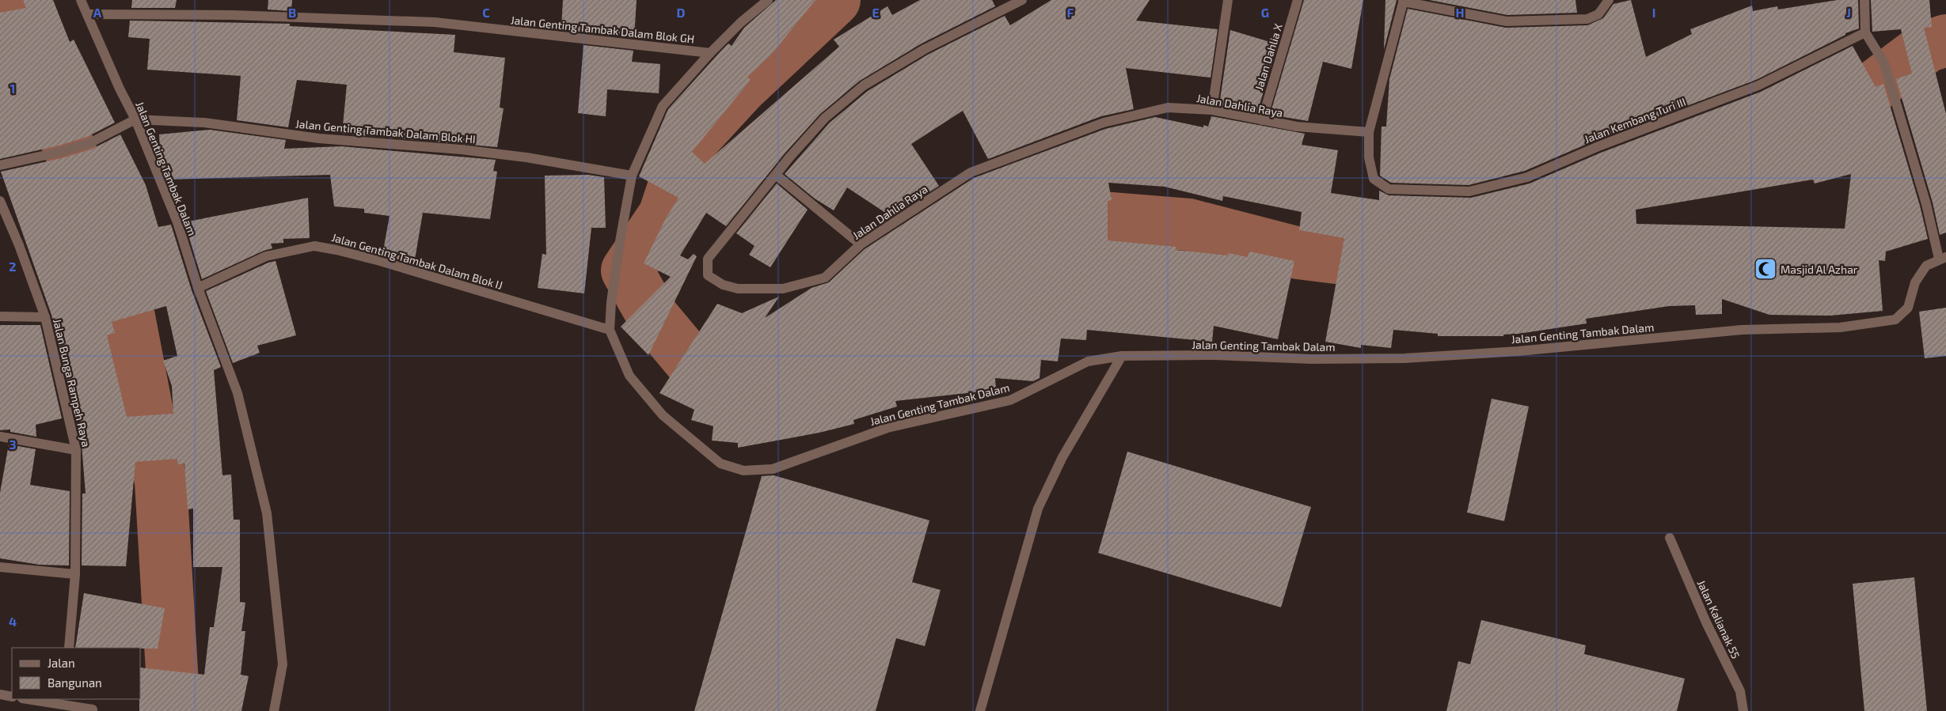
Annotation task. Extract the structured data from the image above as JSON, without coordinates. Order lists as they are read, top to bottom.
{
  "streets": {
    "street": [
      "Jalan Genting Tambak Dalam Blok GH",
      "Jalan Dahlia X",
      "Jalan Dahlia Raya",
      "Jalan Kembang Turi III",
      "Jalan Genting Tambak Dalam Blok HI",
      "Jalan Genting Tambak Dalam",
      "Jalan Genting Tambak Dalam Blok IJ",
      "Jalan Bunga Rampeh Raya",
      "Jalan Kalianak 55"
    ]
  },
  "crossings": [
    ["Jalan Genting Tambak Dalam Blok GH", "Jalan Genting Tambak Dalam"],
    ["Jalan Dahlia X", "Jalan Dahlia Raya"],
    ["Jalan Dahlia Raya", "Jalan Kembang Turi III"],
    ["Jalan Genting Tambak Dalam Blok HI", "Jalan Genting Tambak Dalam"],
    ["Jalan Genting Tambak Dalam", "Jalan Genting Tambak Dalam Blok IJ"]
  ],
  "places": {
    "mosque": ["Masjid Al Azhar"]
  },
  "legend": ["Jalan", "Bangunan"],
  "grid": {
    "columns": [
      "A",
      "B",
      "C",
      "D",
      "E",
      "F",
      "G",
      "H",
      "I",
      "J"
    ],
    "rows": [
      "1",
      "2",
      "3",
      "4"
    ]
  }
}
